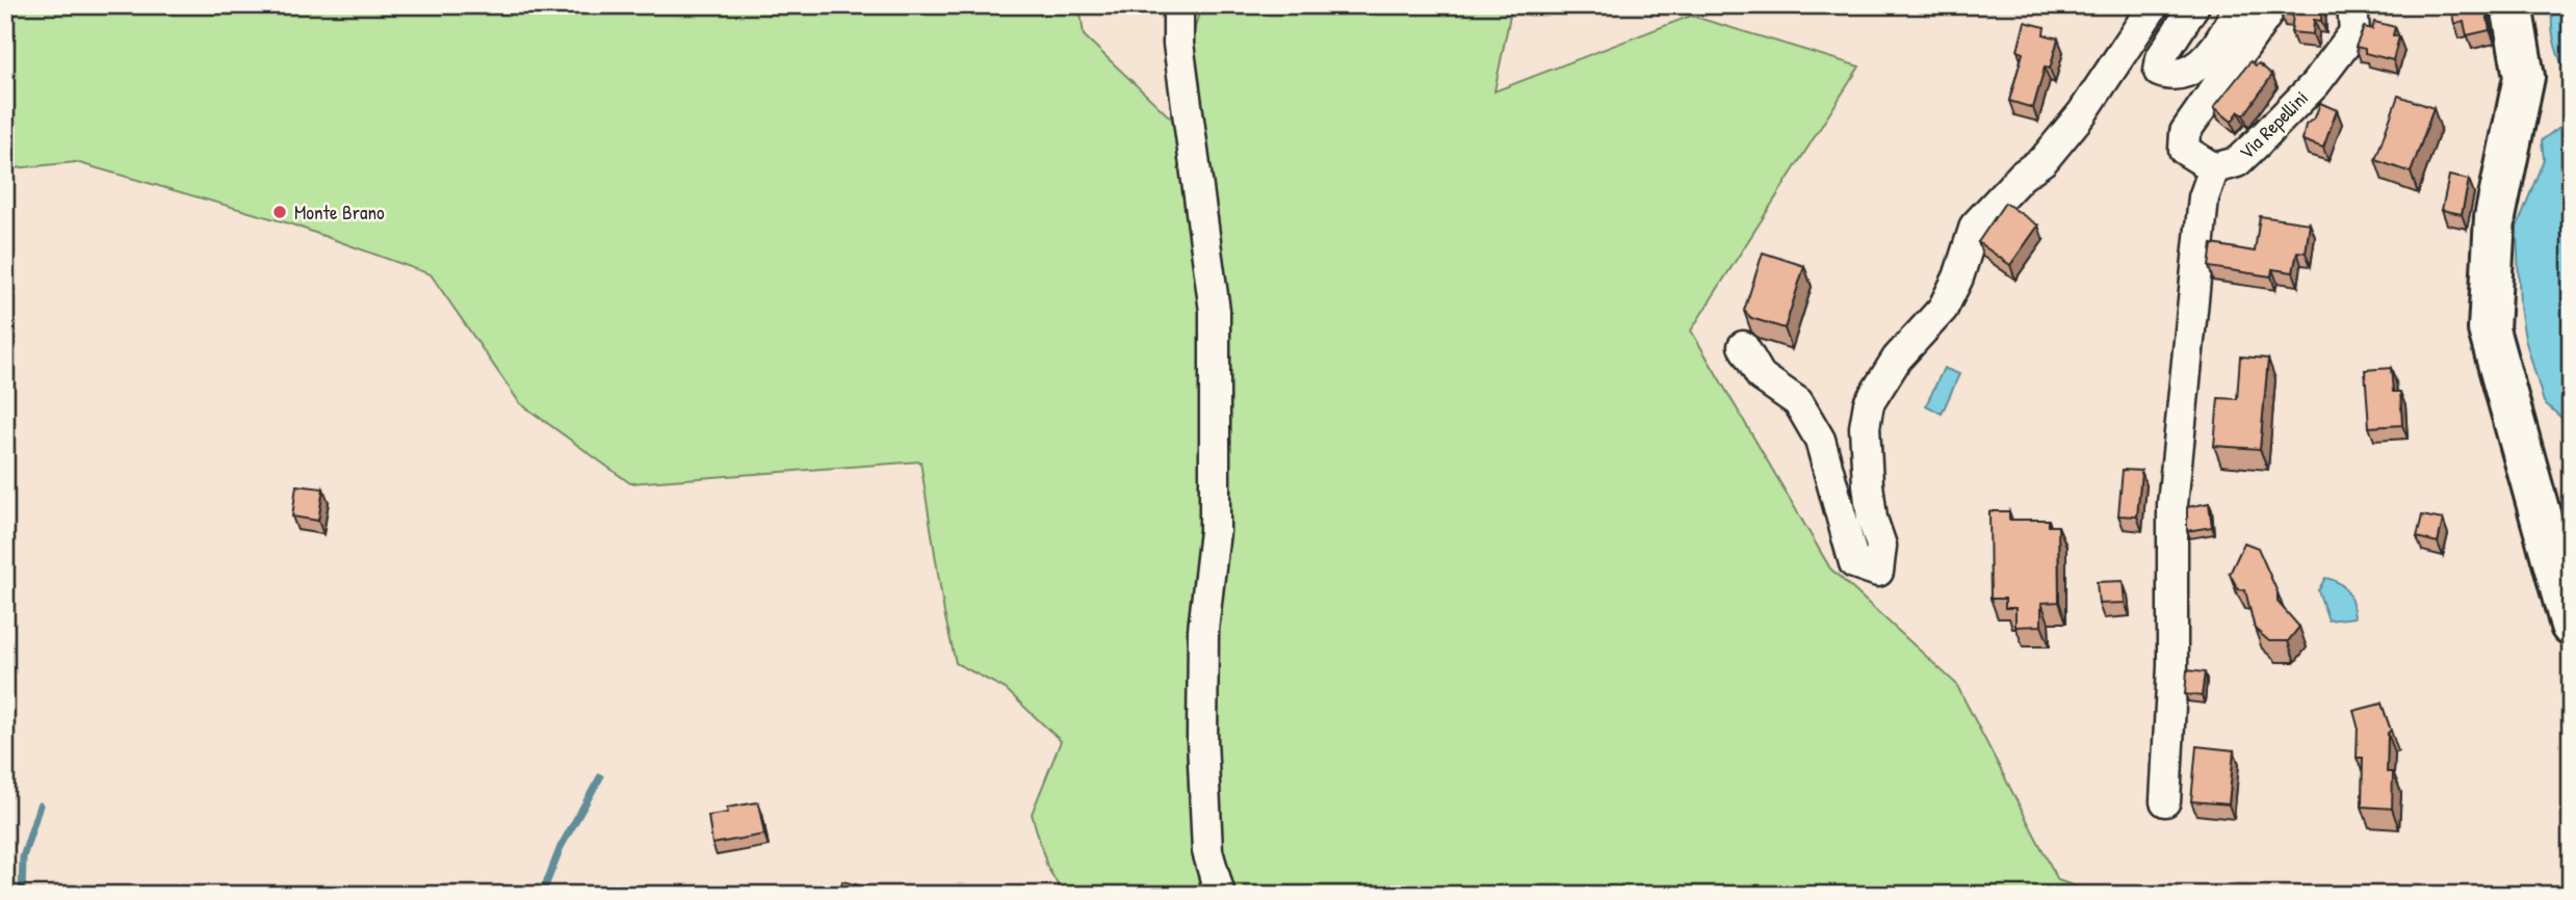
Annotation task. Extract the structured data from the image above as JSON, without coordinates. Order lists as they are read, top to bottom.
{
  "streets": {
    "street": ["Via Repellini"]
  },
  "places": ["Monte Brano"]
}
